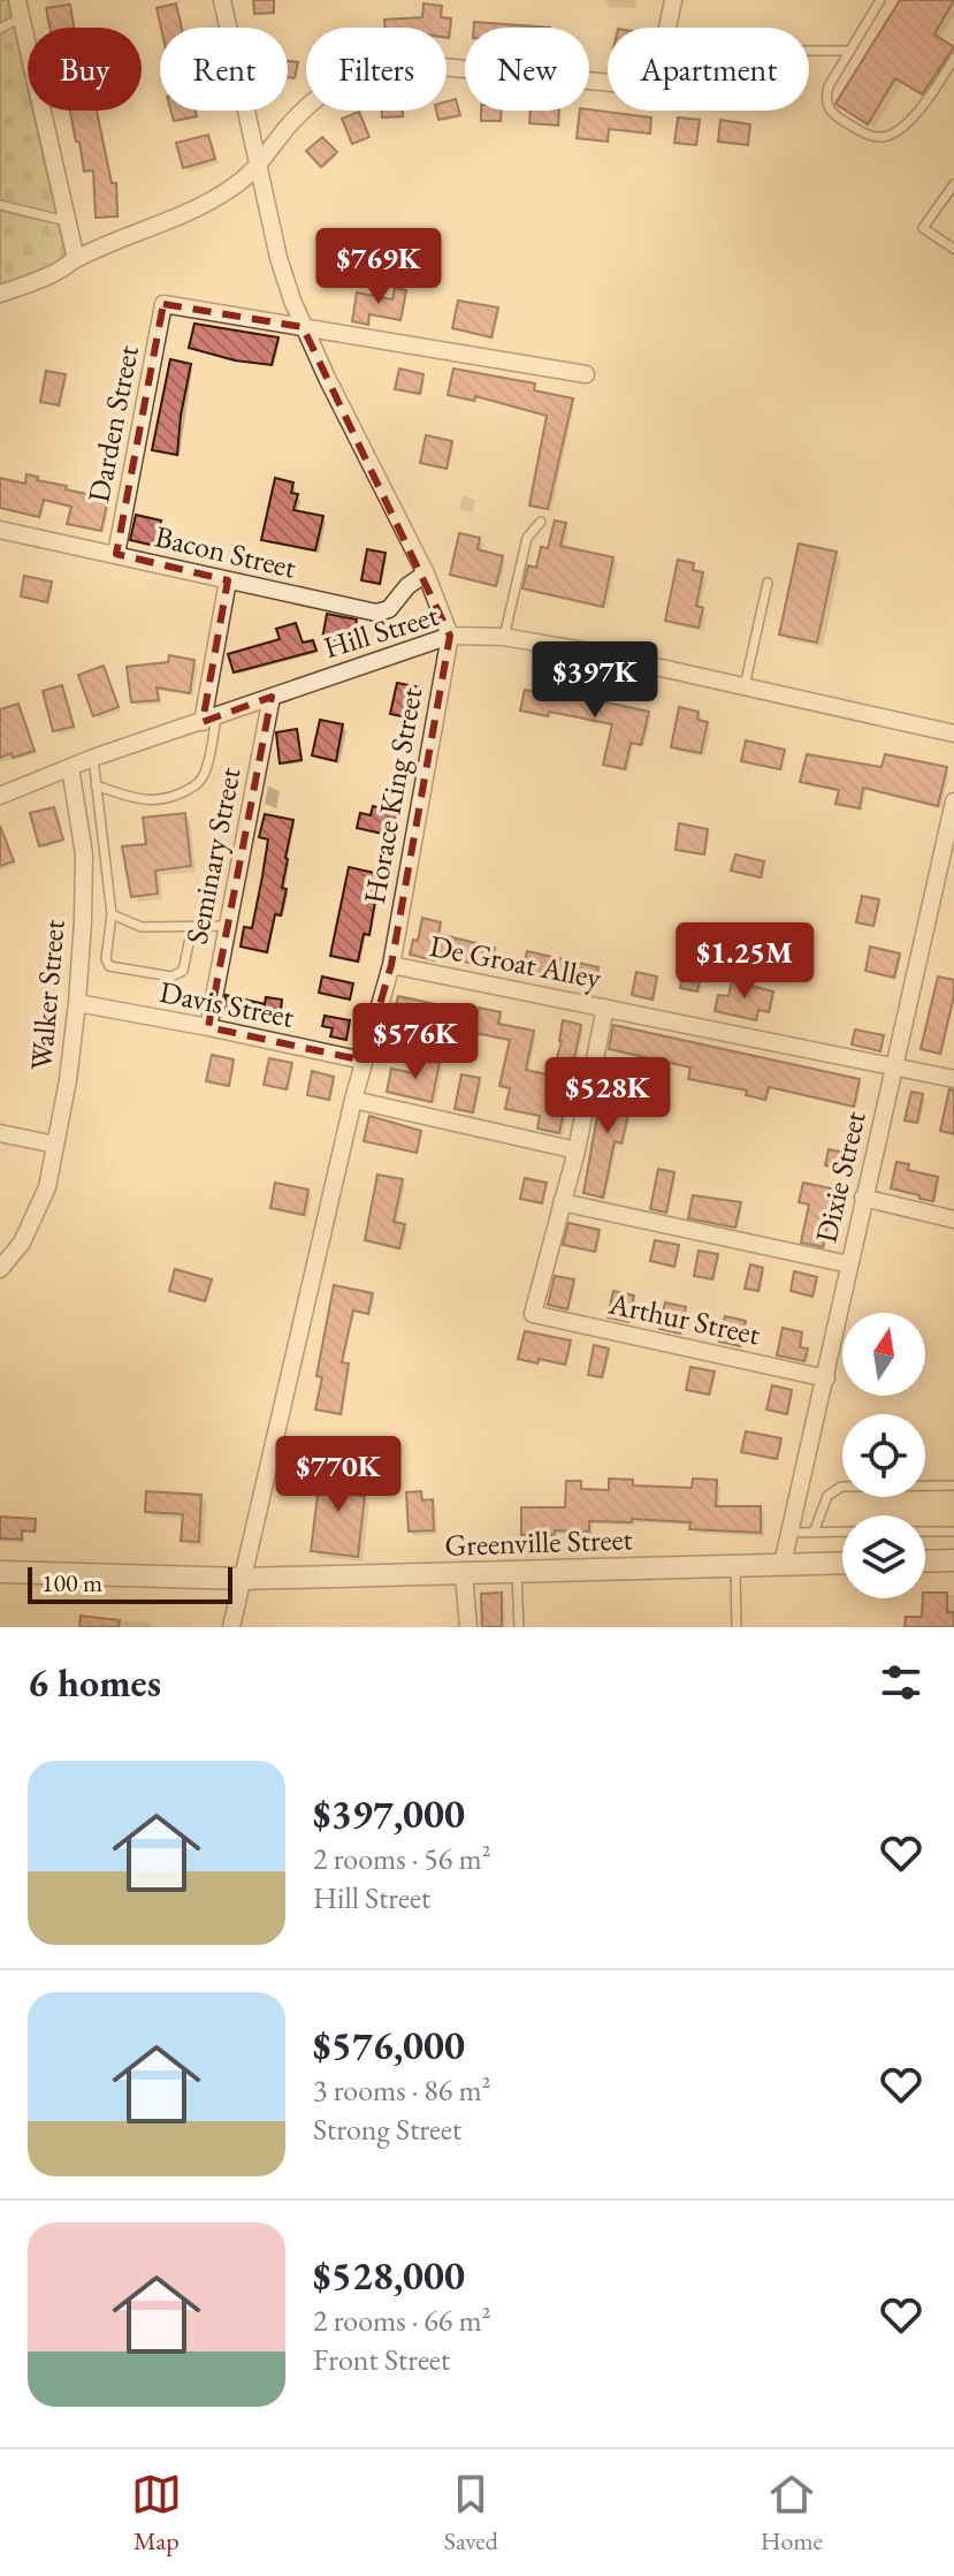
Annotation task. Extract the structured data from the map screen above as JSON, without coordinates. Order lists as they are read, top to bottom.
{
  "streets": {
    "street": [
      "Darden Street",
      "Bacon Street",
      "Hill Street",
      "Horace King Street",
      "Seminary Street",
      "De Groat Alley",
      "Walker Street",
      "Davis Street",
      "Dixie Street",
      "Arthur Street",
      "Greenville Street"
    ]
  },
  "crossings": [
    ["Darden Street", "Bacon Street"],
    ["Hill Street", "Horace King Street"],
    ["Hill Street", "Seminary Street"],
    ["Hill Street", "Walker Street"],
    ["Horace King Street", "De Groat Alley"],
    ["Horace King Street", "Davis Street"],
    ["Horace King Street", "Greenville Street"],
    ["Seminary Street", "Davis Street"],
    ["De Groat Alley", "Dixie Street"],
    ["Walker Street", "Davis Street"],
    ["Dixie Street", "Arthur Street"],
    ["Dixie Street", "Greenville Street"]
  ],
  "scale_bar": "100 m",
  "north": "top",
  "page": {
    "chip": [
      "Buy",
      "Rent",
      "Filters",
      "New",
      "Apartment"
    ],
    "price": [
      "$769K",
      "$397K",
      "$1.25M",
      "$576K",
      "$528K",
      "$770K"
    ],
    "scale": "100 m",
    "heading": "6 homes",
    "list": [
      {
        "name": "$397,000",
        "note": "2 rooms · 56 m² · Hill Street"
      },
      {
        "name": "$576,000",
        "note": "3 rooms · 86 m² · Strong Street"
      },
      {
        "name": "$528,000",
        "note": "2 rooms · 66 m² · Front Street"
      }
    ],
    "tabs": ["Map", "Saved", "Home"]
  }
}
